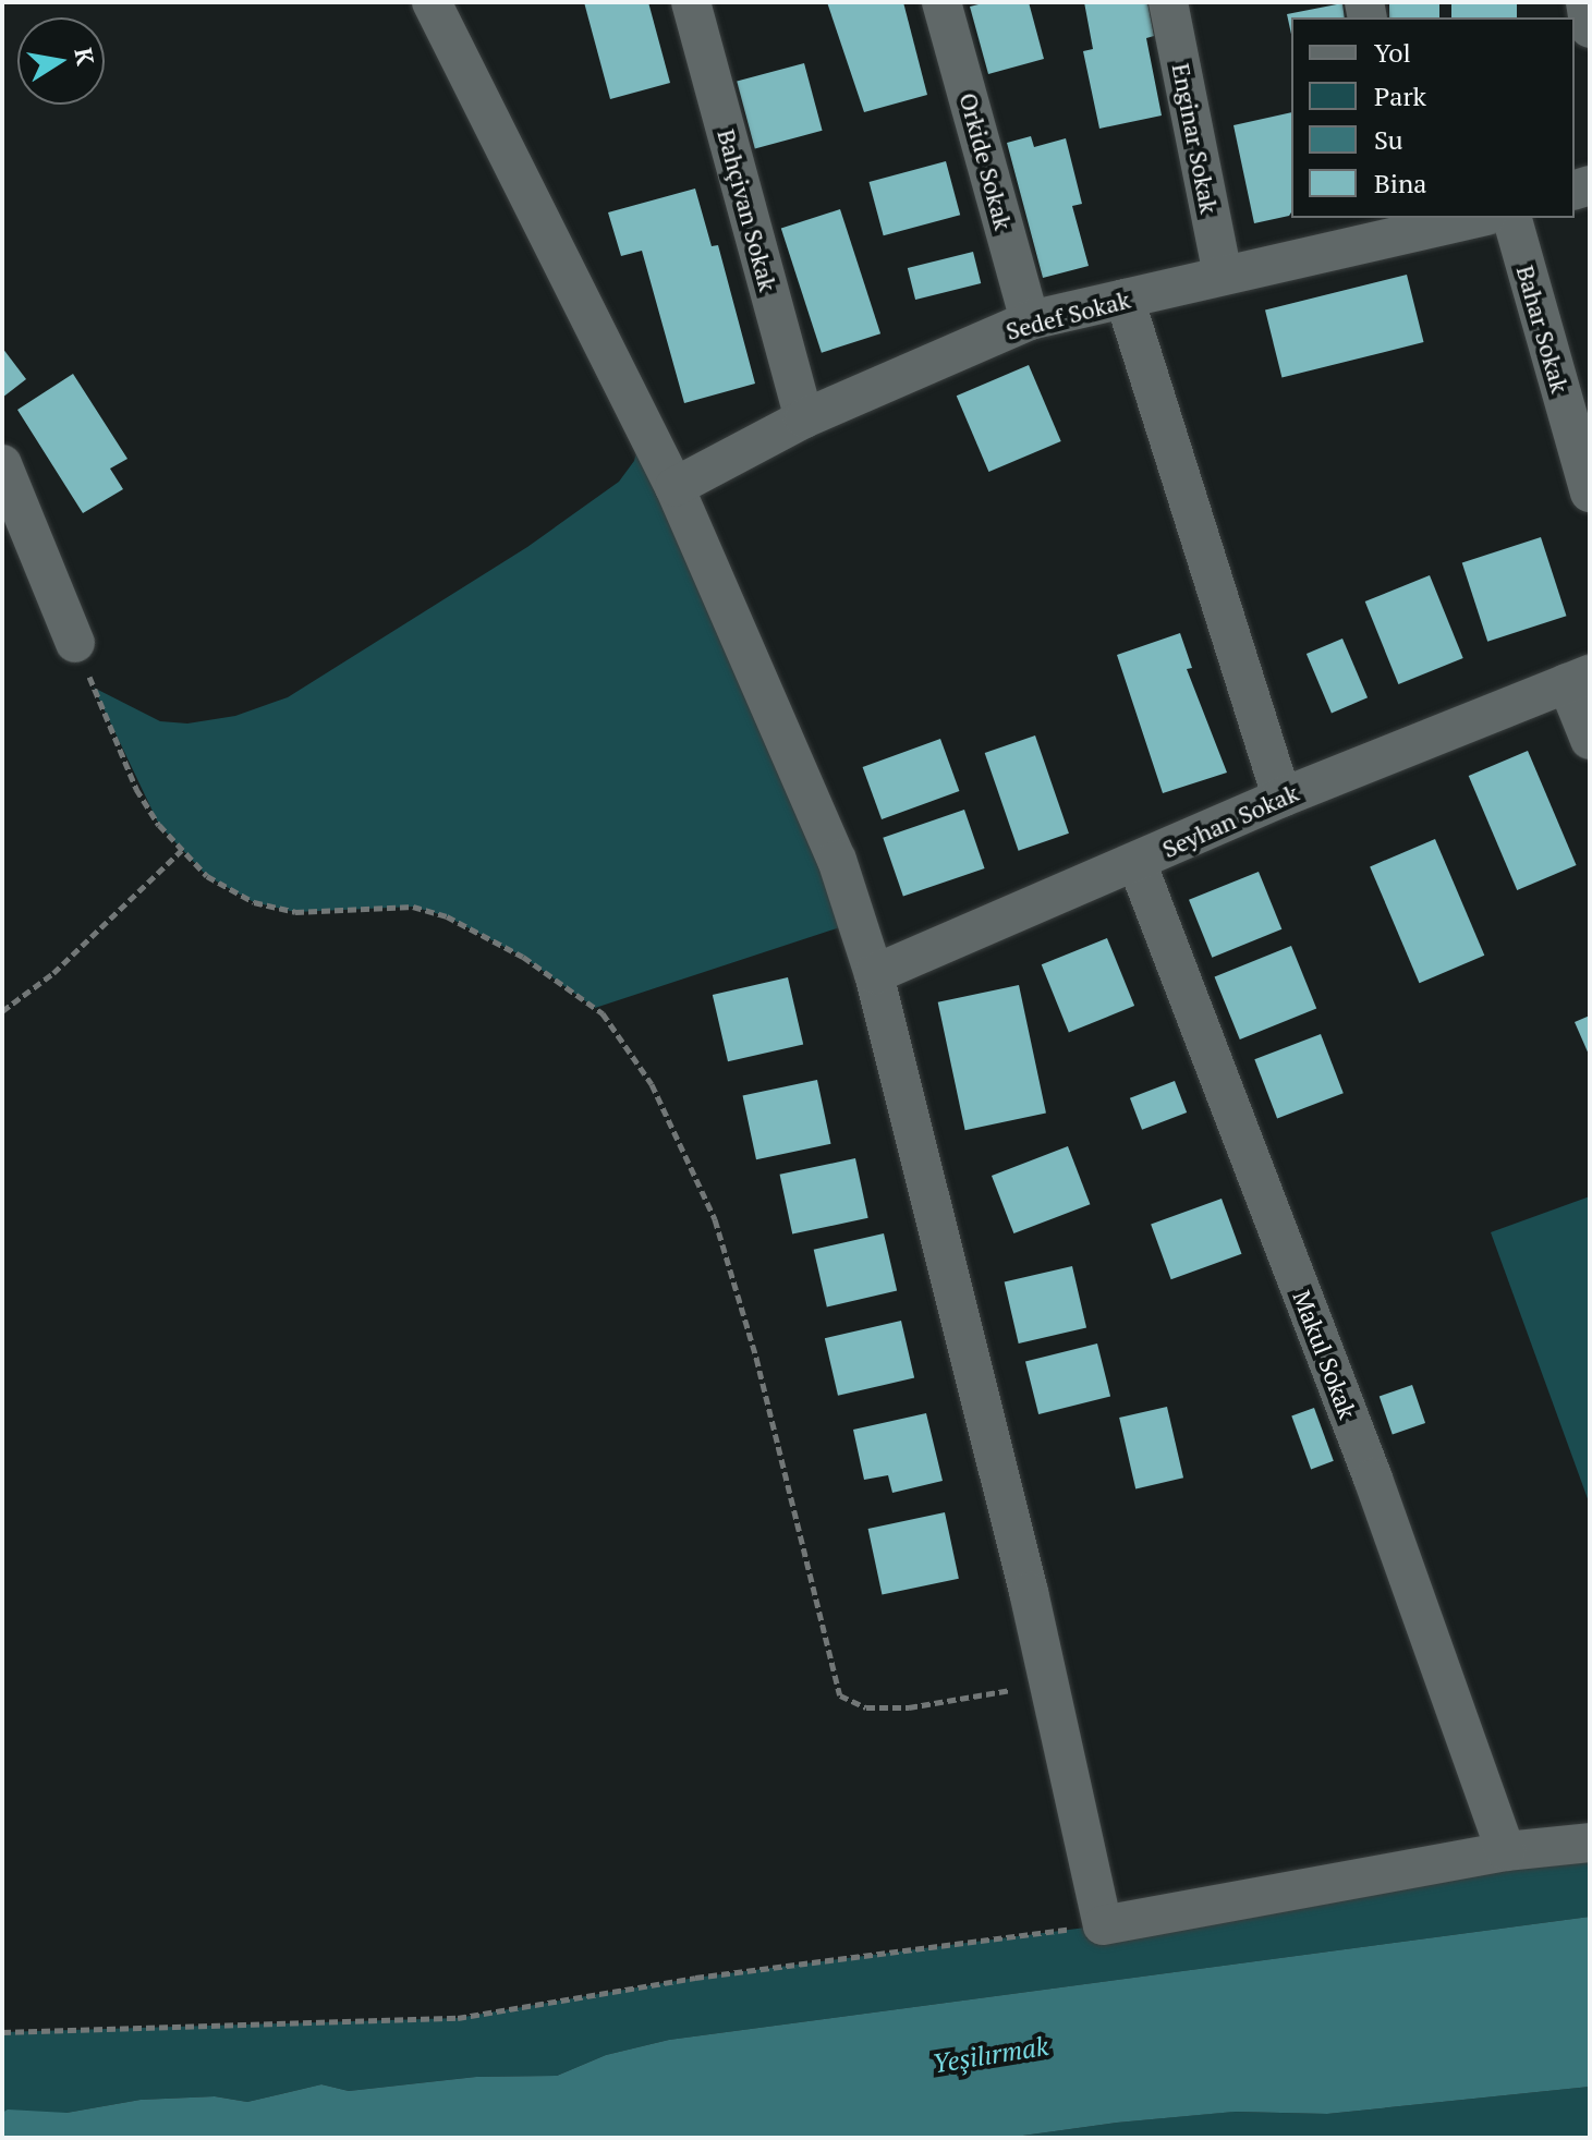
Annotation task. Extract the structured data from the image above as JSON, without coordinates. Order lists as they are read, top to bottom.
{
  "streets": {
    "street": [
      "Enginar Sokak",
      "Orkide Sokak",
      "Bahçivan Sokak",
      "Sedef Sokak",
      "Bahar Sokak",
      "Seyhan Sokak",
      "Makul Sokak"
    ]
  },
  "crossings": [
    ["Enginar Sokak", "Sedef Sokak"],
    ["Orkide Sokak", "Sedef Sokak"],
    ["Bahçivan Sokak", "Sedef Sokak"],
    ["Seyhan Sokak", "Makul Sokak"]
  ],
  "water": ["Yeşilırmak"],
  "legend": [
    "Yol",
    "Park",
    "Su",
    "Bina"
  ],
  "north": "right"
}
